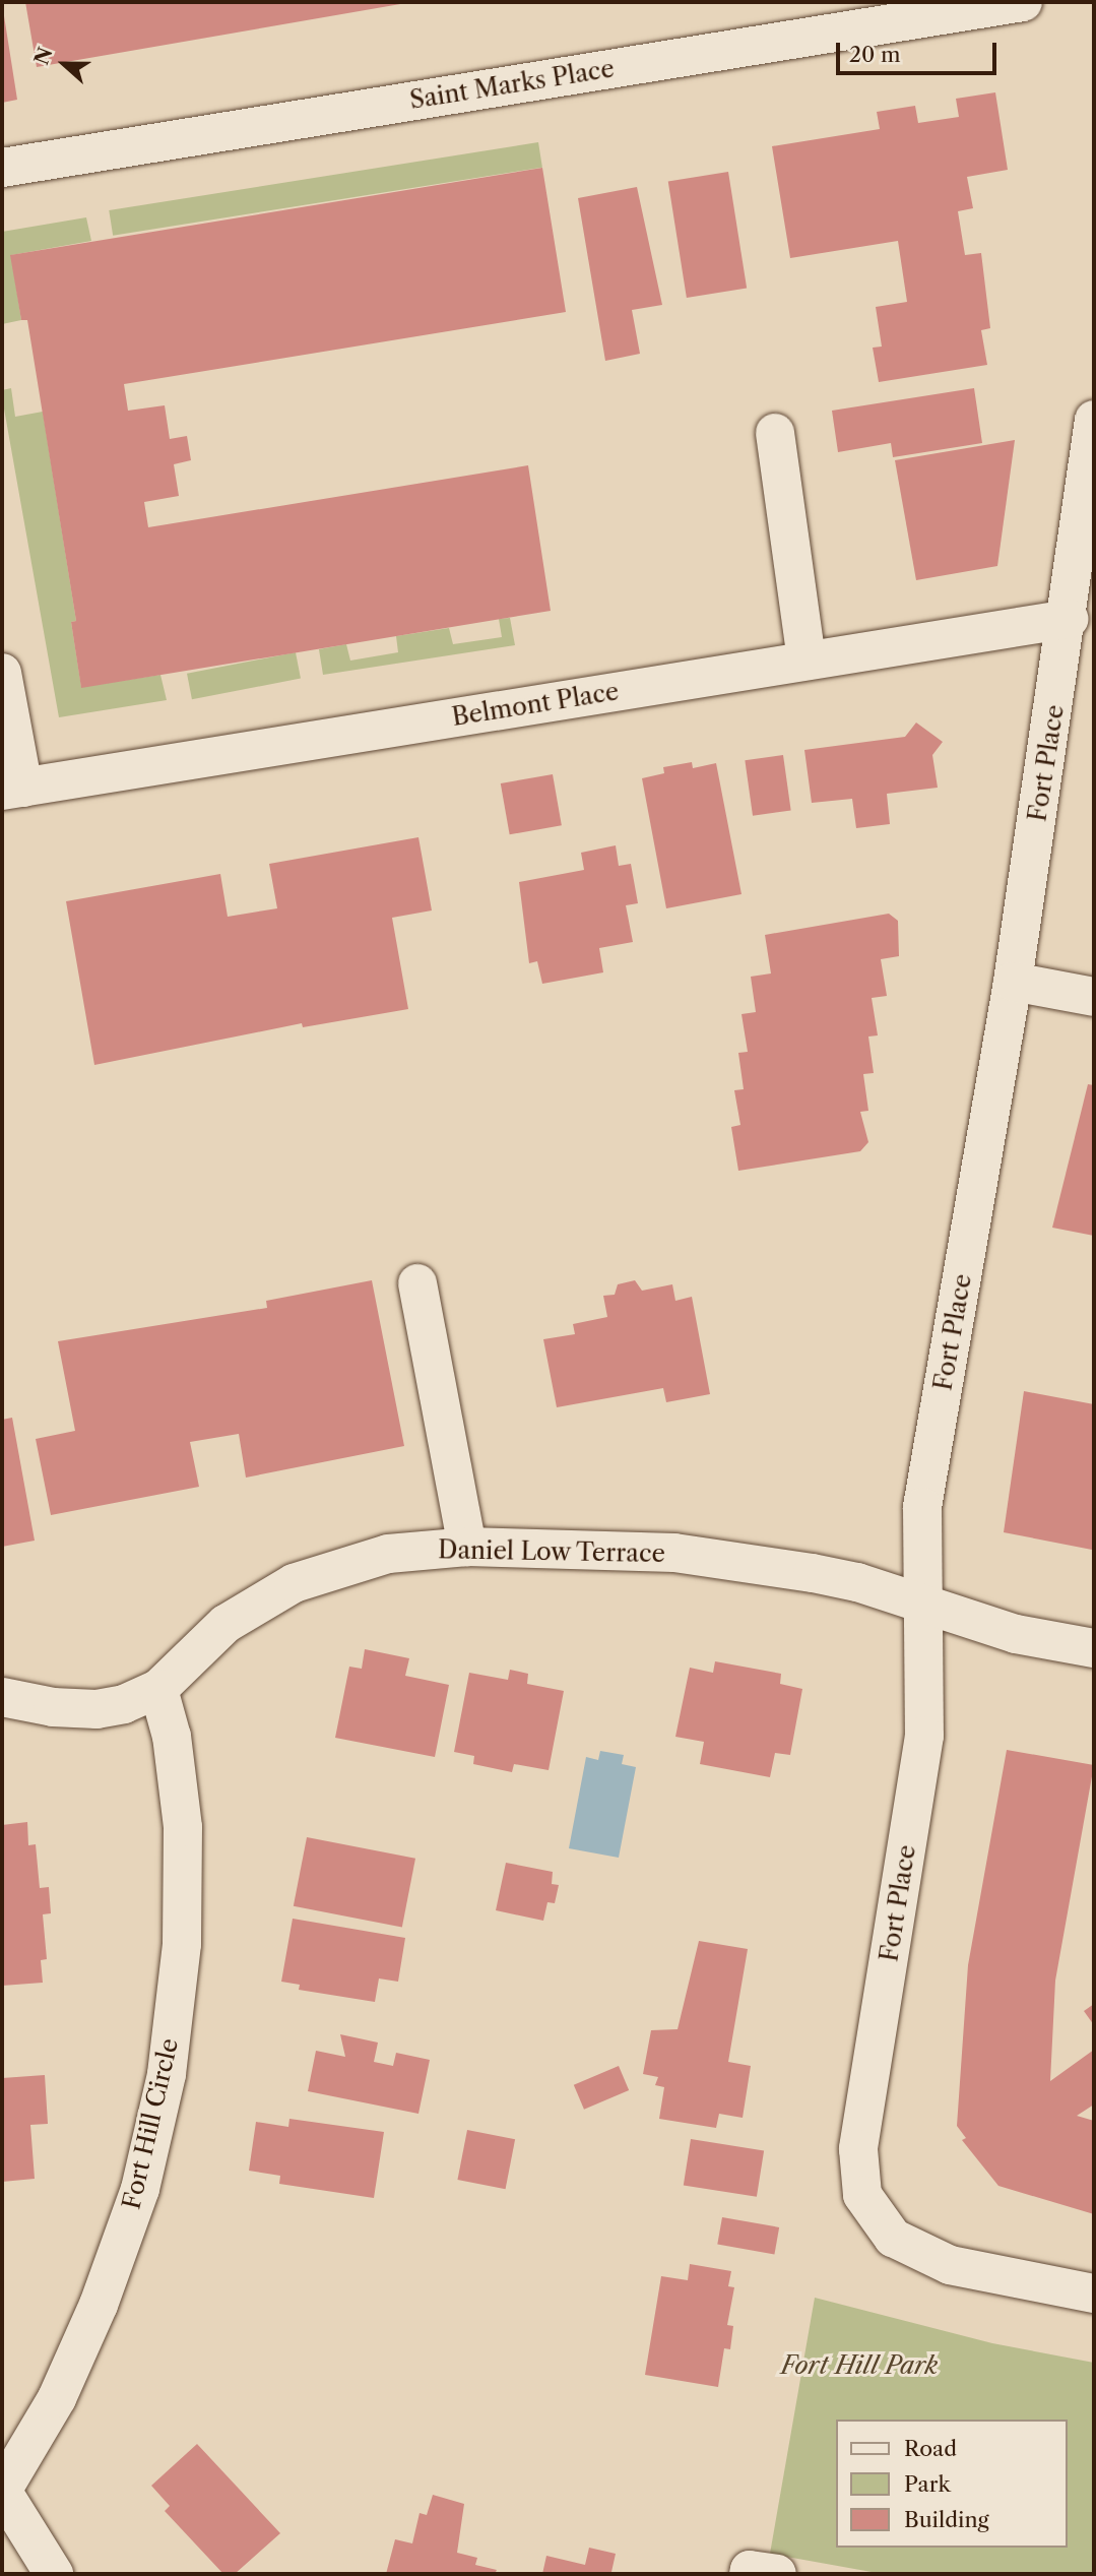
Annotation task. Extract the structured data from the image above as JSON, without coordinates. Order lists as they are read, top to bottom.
{
  "streets": {
    "street": [
      "Saint Marks Place",
      "Belmont Place",
      "Fort Place",
      "Daniel Low Terrace",
      "Fort Hill Circle"
    ]
  },
  "crossings": [
    ["Belmont Place", "Fort Place"],
    ["Fort Place", "Daniel Low Terrace"],
    ["Daniel Low Terrace", "Fort Hill Circle"]
  ],
  "parks": ["Fort Hill Park"],
  "legend": ["Road", "Park", "Building"],
  "scale_bar": "20 m",
  "north": "left"
}
